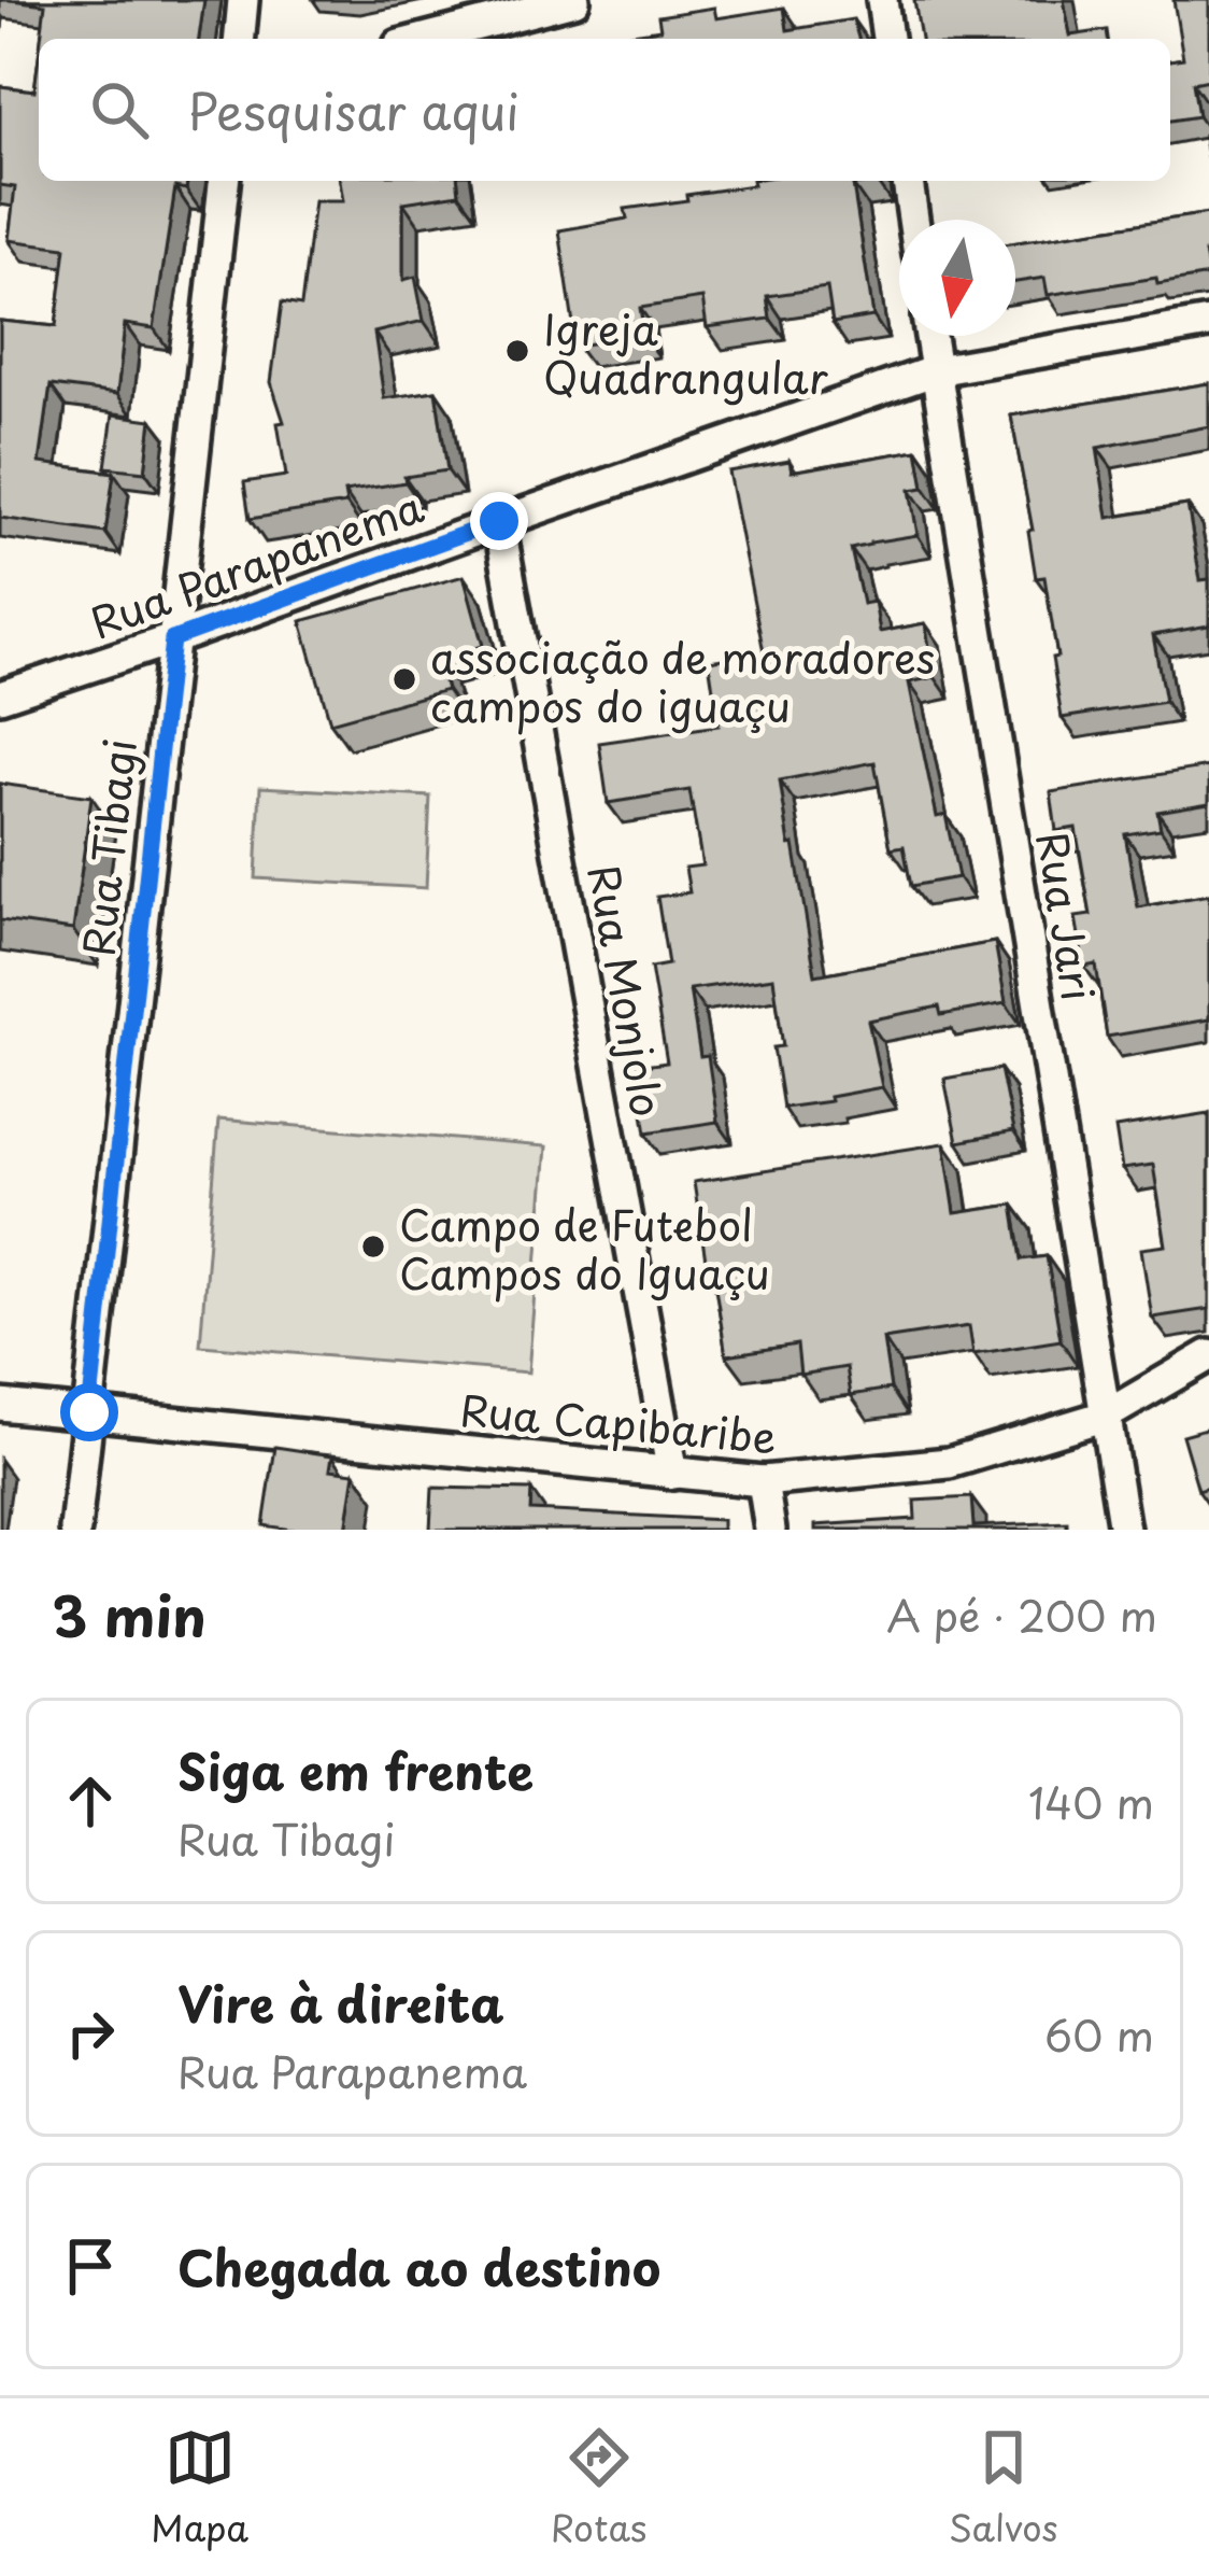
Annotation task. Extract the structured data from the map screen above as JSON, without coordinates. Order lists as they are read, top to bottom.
{
  "streets": {
    "street": [
      "Rua Parapanema",
      "Rua Tibagi",
      "Rua Jari",
      "Rua Monjolo",
      "Rua Capibaribe"
    ]
  },
  "crossings": [
    ["Rua Parapanema", "Rua Tibagi"],
    ["Rua Parapanema", "Rua Jari"],
    ["Rua Parapanema", "Rua Monjolo"],
    ["Rua Tibagi", "Rua Capibaribe"],
    ["Rua Jari", "Rua Capibaribe"],
    ["Rua Monjolo", "Rua Capibaribe"]
  ],
  "places": ["Igreja Quadrangular", "associação de moradores campos do iguaçu", "Campo de Futebol Campos do Iguaçu"],
  "north": "bottom",
  "page": {
    "search": "Pesquisar aqui",
    "heading": ["3 min", "A pé · 200 m"],
    "list": [
      ["Siga em frente", "Rua Tibagi", "140 m"],
      ["Vire à direita", "Rua Parapanema", "60 m"],
      "Chegada ao destino"
    ],
    "nav": ["Mapa", "Rotas", "Salvos"]
  }
}
